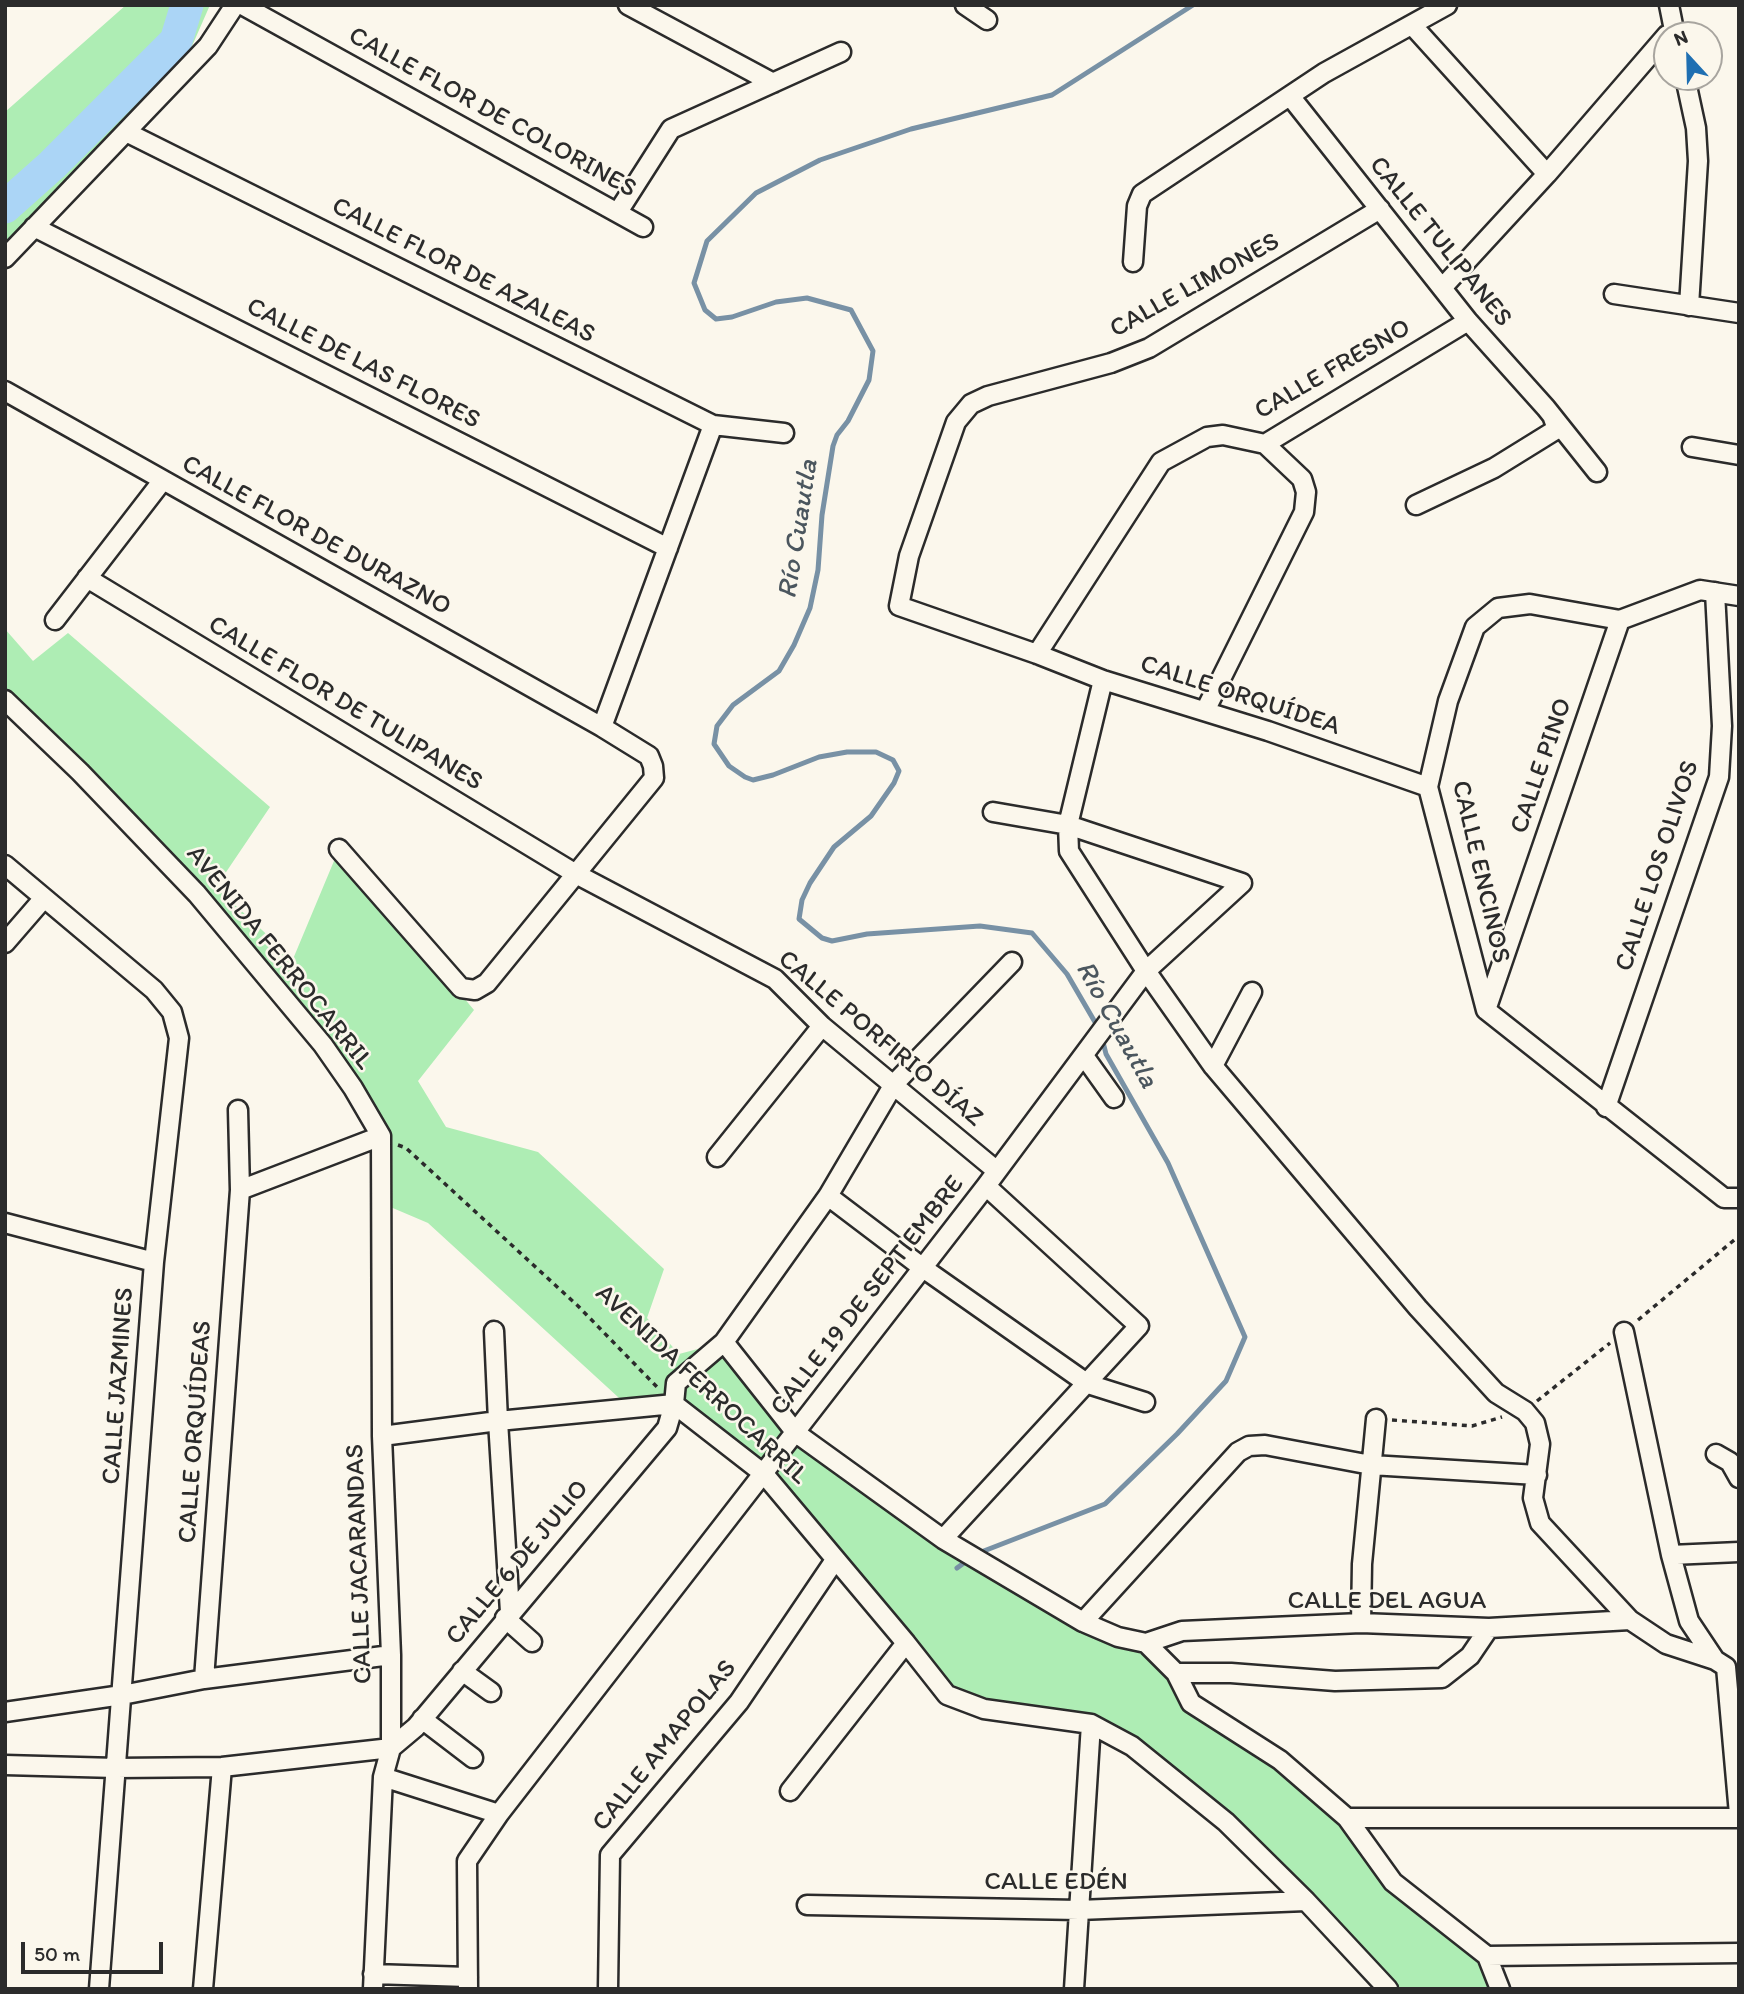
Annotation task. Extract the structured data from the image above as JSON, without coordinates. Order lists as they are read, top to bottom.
{
  "streets": {
    "street": [
      "CALLE FLOR DE COLORINES",
      "CALLE TULIPANES",
      "CALLE FLOR DE AZALEAS",
      "CALLE LIMONES",
      "CALLE DE LAS FLORES",
      "CALLE FRESNO",
      "CALLE FLOR DE DURAZNO",
      "CALLE ORQUÍDEA",
      "CALLE FLOR DE TULIPANES",
      "CALLE PINO",
      "CALLE LOS OLIVOS",
      "CALLE ENCINOS",
      "AVENIDA FERROCARRIL",
      "CALLE PORFIRIO DÍAZ",
      "CALLE 19 DE SEPTIEMBRE",
      "CALLE JAZMINES",
      "CALLE ORQUÍDEAS",
      "CALLE 6 DE JULIO",
      "CALLE JACARANDAS",
      "CALLE DEL AGUA",
      "CALLE AMAPOLAS",
      "CALLE EDÉN"
    ]
  },
  "crossings": [
    ["CALLE TULIPANES", "CALLE LIMONES"],
    ["CALLE TULIPANES", "CALLE FRESNO"],
    ["CALLE LIMONES", "CALLE FRESNO"],
    ["CALLE LIMONES", "CALLE ORQUÍDEA"],
    ["CALLE FRESNO", "CALLE ORQUÍDEA"],
    ["CALLE FLOR DE DURAZNO", "CALLE FLOR DE TULIPANES"],
    ["CALLE FLOR DE DURAZNO", "CALLE PORFIRIO DÍAZ"],
    ["CALLE ORQUÍDEA", "CALLE ENCINOS"],
    ["CALLE FLOR DE TULIPANES", "CALLE PORFIRIO DÍAZ"],
    ["CALLE PINO", "CALLE ENCINOS"],
    ["AVENIDA FERROCARRIL", "CALLE 19 DE SEPTIEMBRE"],
    ["AVENIDA FERROCARRIL", "CALLE 6 DE JULIO"],
    ["AVENIDA FERROCARRIL", "CALLE JACARANDAS"],
    ["AVENIDA FERROCARRIL", "CALLE DEL AGUA"],
    ["AVENIDA FERROCARRIL", "CALLE AMAPOLAS"],
    ["AVENIDA FERROCARRIL", "CALLE EDÉN"],
    ["CALLE PORFIRIO DÍAZ", "CALLE 19 DE SEPTIEMBRE"],
    ["CALLE PORFIRIO DÍAZ", "CALLE 6 DE JULIO"],
    ["CALLE 6 DE JULIO", "CALLE JACARANDAS"]
  ],
  "water": ["Río Cuautla"],
  "scale_bar": "50 m",
  "north": "top"
}
